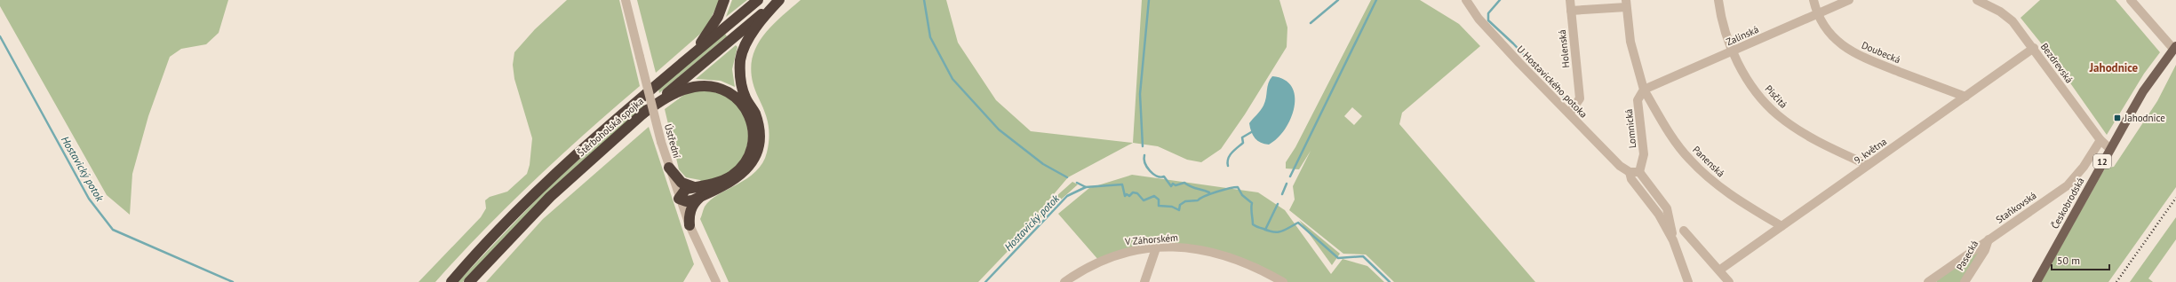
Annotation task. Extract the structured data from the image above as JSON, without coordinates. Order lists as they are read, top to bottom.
{
  "streets": {
    "highway": ["Štěrboholská spojka"],
    "main road": ["12", "Českobrodská"],
    "street": [
      "Zalinská",
      "Holenská",
      "Doubecká",
      "Bezdrevská",
      "U Hostavického potoka",
      "Písčitá",
      "Lomnická",
      "Ústřední",
      "9. května",
      "Panenská",
      "Staňkovská",
      "V Záhorském",
      "Pasecká"
    ]
  },
  "crossings": [
    ["Zalinská", "Doubecká"],
    ["Zalinská", "Písčitá"],
    ["Zalinská", "Lomnická"],
    ["Zalinská", "Panenská"],
    ["Holenská", "U Hostavického potoka"],
    ["Doubecká", "9. května"],
    ["Bezdrevská", "9. května"],
    ["Bezdrevská", "Českobrodská"],
    ["Bezdrevská", "Staňkovská"],
    ["Písčitá", "9. května"],
    ["Lomnická", "Panenská"],
    ["9. května", "Panenská"],
    ["Staňkovská", "Pasecká"]
  ],
  "districts": ["Jahodnice"],
  "water": ["Hostavický potok"],
  "places": {
    "transit": ["Jahodnice"]
  },
  "scale_bar": "50 m"
}
